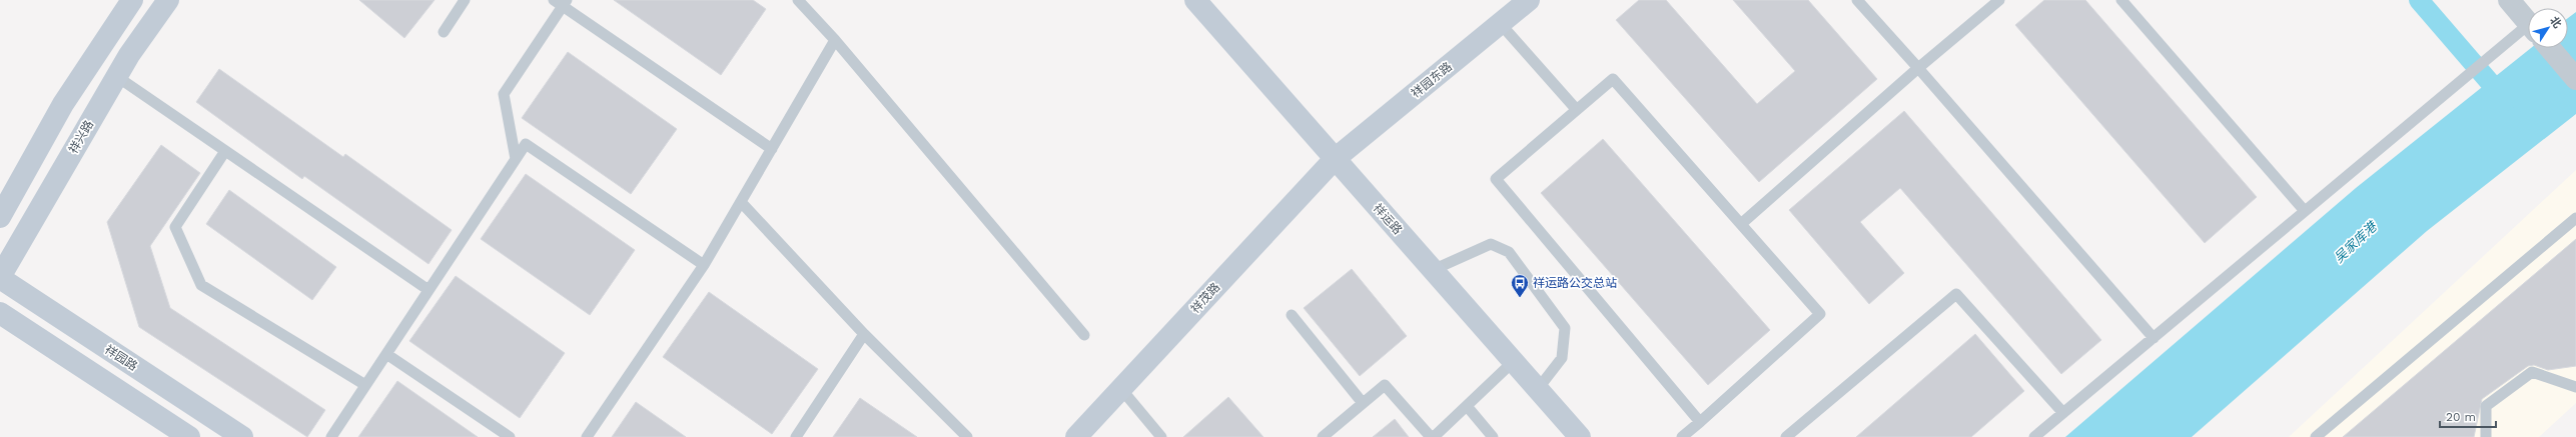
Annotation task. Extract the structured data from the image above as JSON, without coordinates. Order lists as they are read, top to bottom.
{
  "streets": {
    "street": [
      "祥园东路",
      "祥兴路",
      "祥运路",
      "祥茂路",
      "祥园路"
    ]
  },
  "crossings": [
    ["祥园东路", "祥运路"],
    ["祥园东路", "祥茂路"],
    ["祥兴路", "祥园路"],
    ["祥运路", "祥茂路"]
  ],
  "water": ["吴家库港"],
  "places": {
    "bus stop": ["祥运路公交总站"]
  },
  "scale_bar": "20 m",
  "north": "top right"
}
